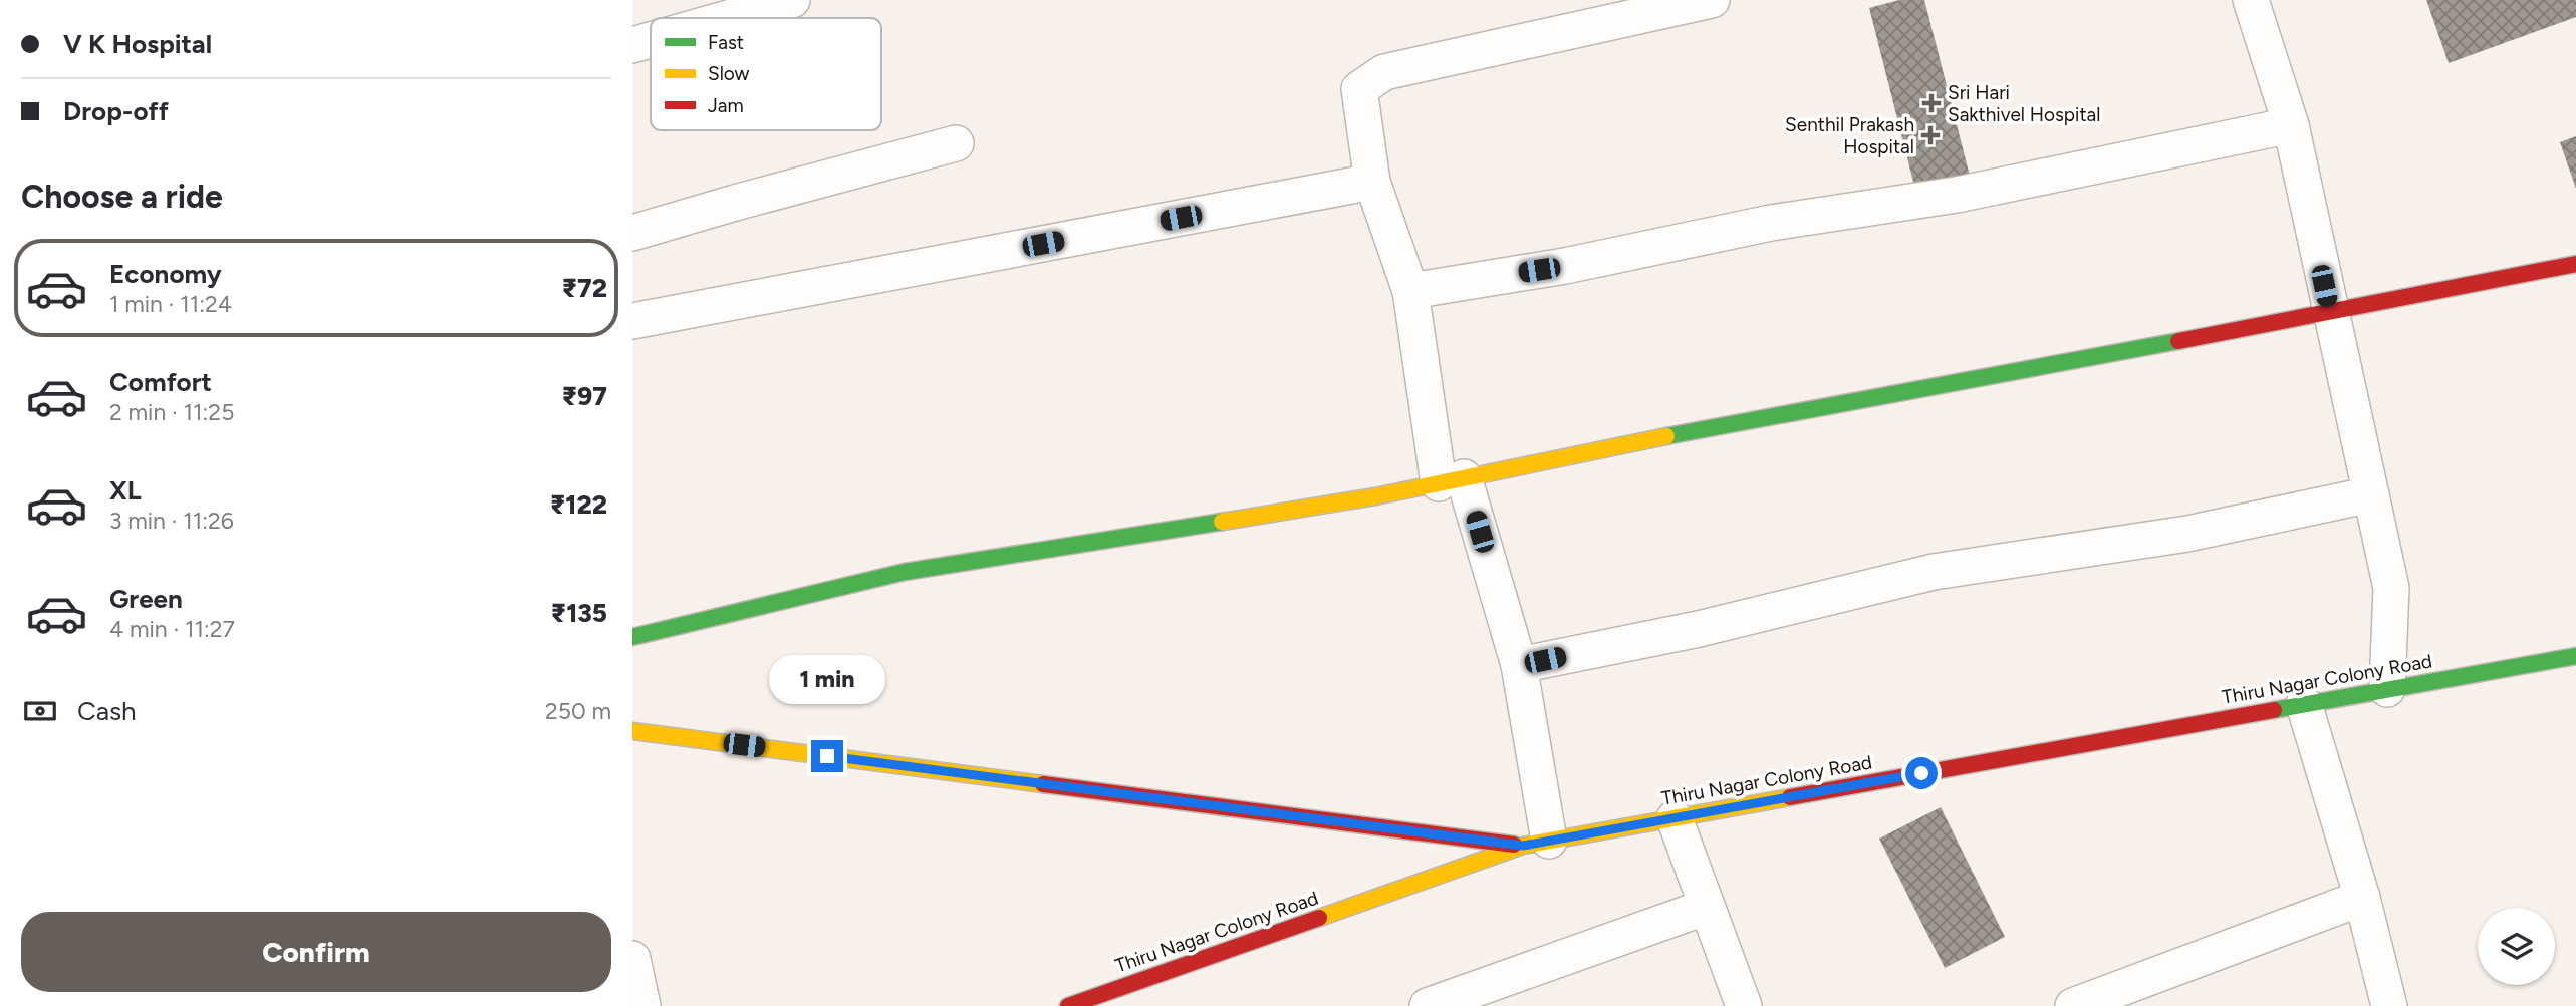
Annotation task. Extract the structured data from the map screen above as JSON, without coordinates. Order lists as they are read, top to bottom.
{
  "streets": {
    "street": ["Thiru Nagar Colony Road"]
  },
  "places": {
    "health": ["Sri Hari Sakthivel Hospital", "Senthil Prakash Hospital"]
  },
  "legend": ["Fast", "Slow", "Jam"],
  "page": {
    "banner": ["V K Hospital", "Drop-off"],
    "heading": "Choose a ride",
    "list": [
      {
        "name": "Economy",
        "note": "1 min · 11:24",
        "value": "₹72"
      },
      {
        "name": "Comfort",
        "note": "2 min · 11:25",
        "value": "₹97"
      },
      {
        "name": "XL",
        "note": "3 min · 11:26",
        "value": "₹122"
      },
      {
        "name": "Green",
        "note": "4 min · 11:27",
        "value": "₹135"
      }
    ],
    "bubble": "1 min",
    "pay": ["Cash", "250 m"],
    "buttons": "Confirm"
  }
}
